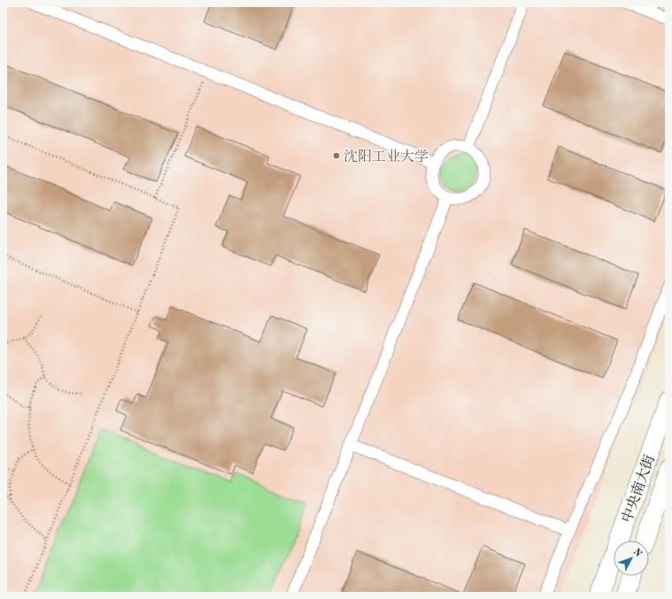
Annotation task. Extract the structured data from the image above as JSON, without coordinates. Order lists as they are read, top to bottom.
{
  "streets": {
    "main road": ["中央南大街"]
  },
  "places": ["沈阳工业大学"],
  "north": "top right"
}
